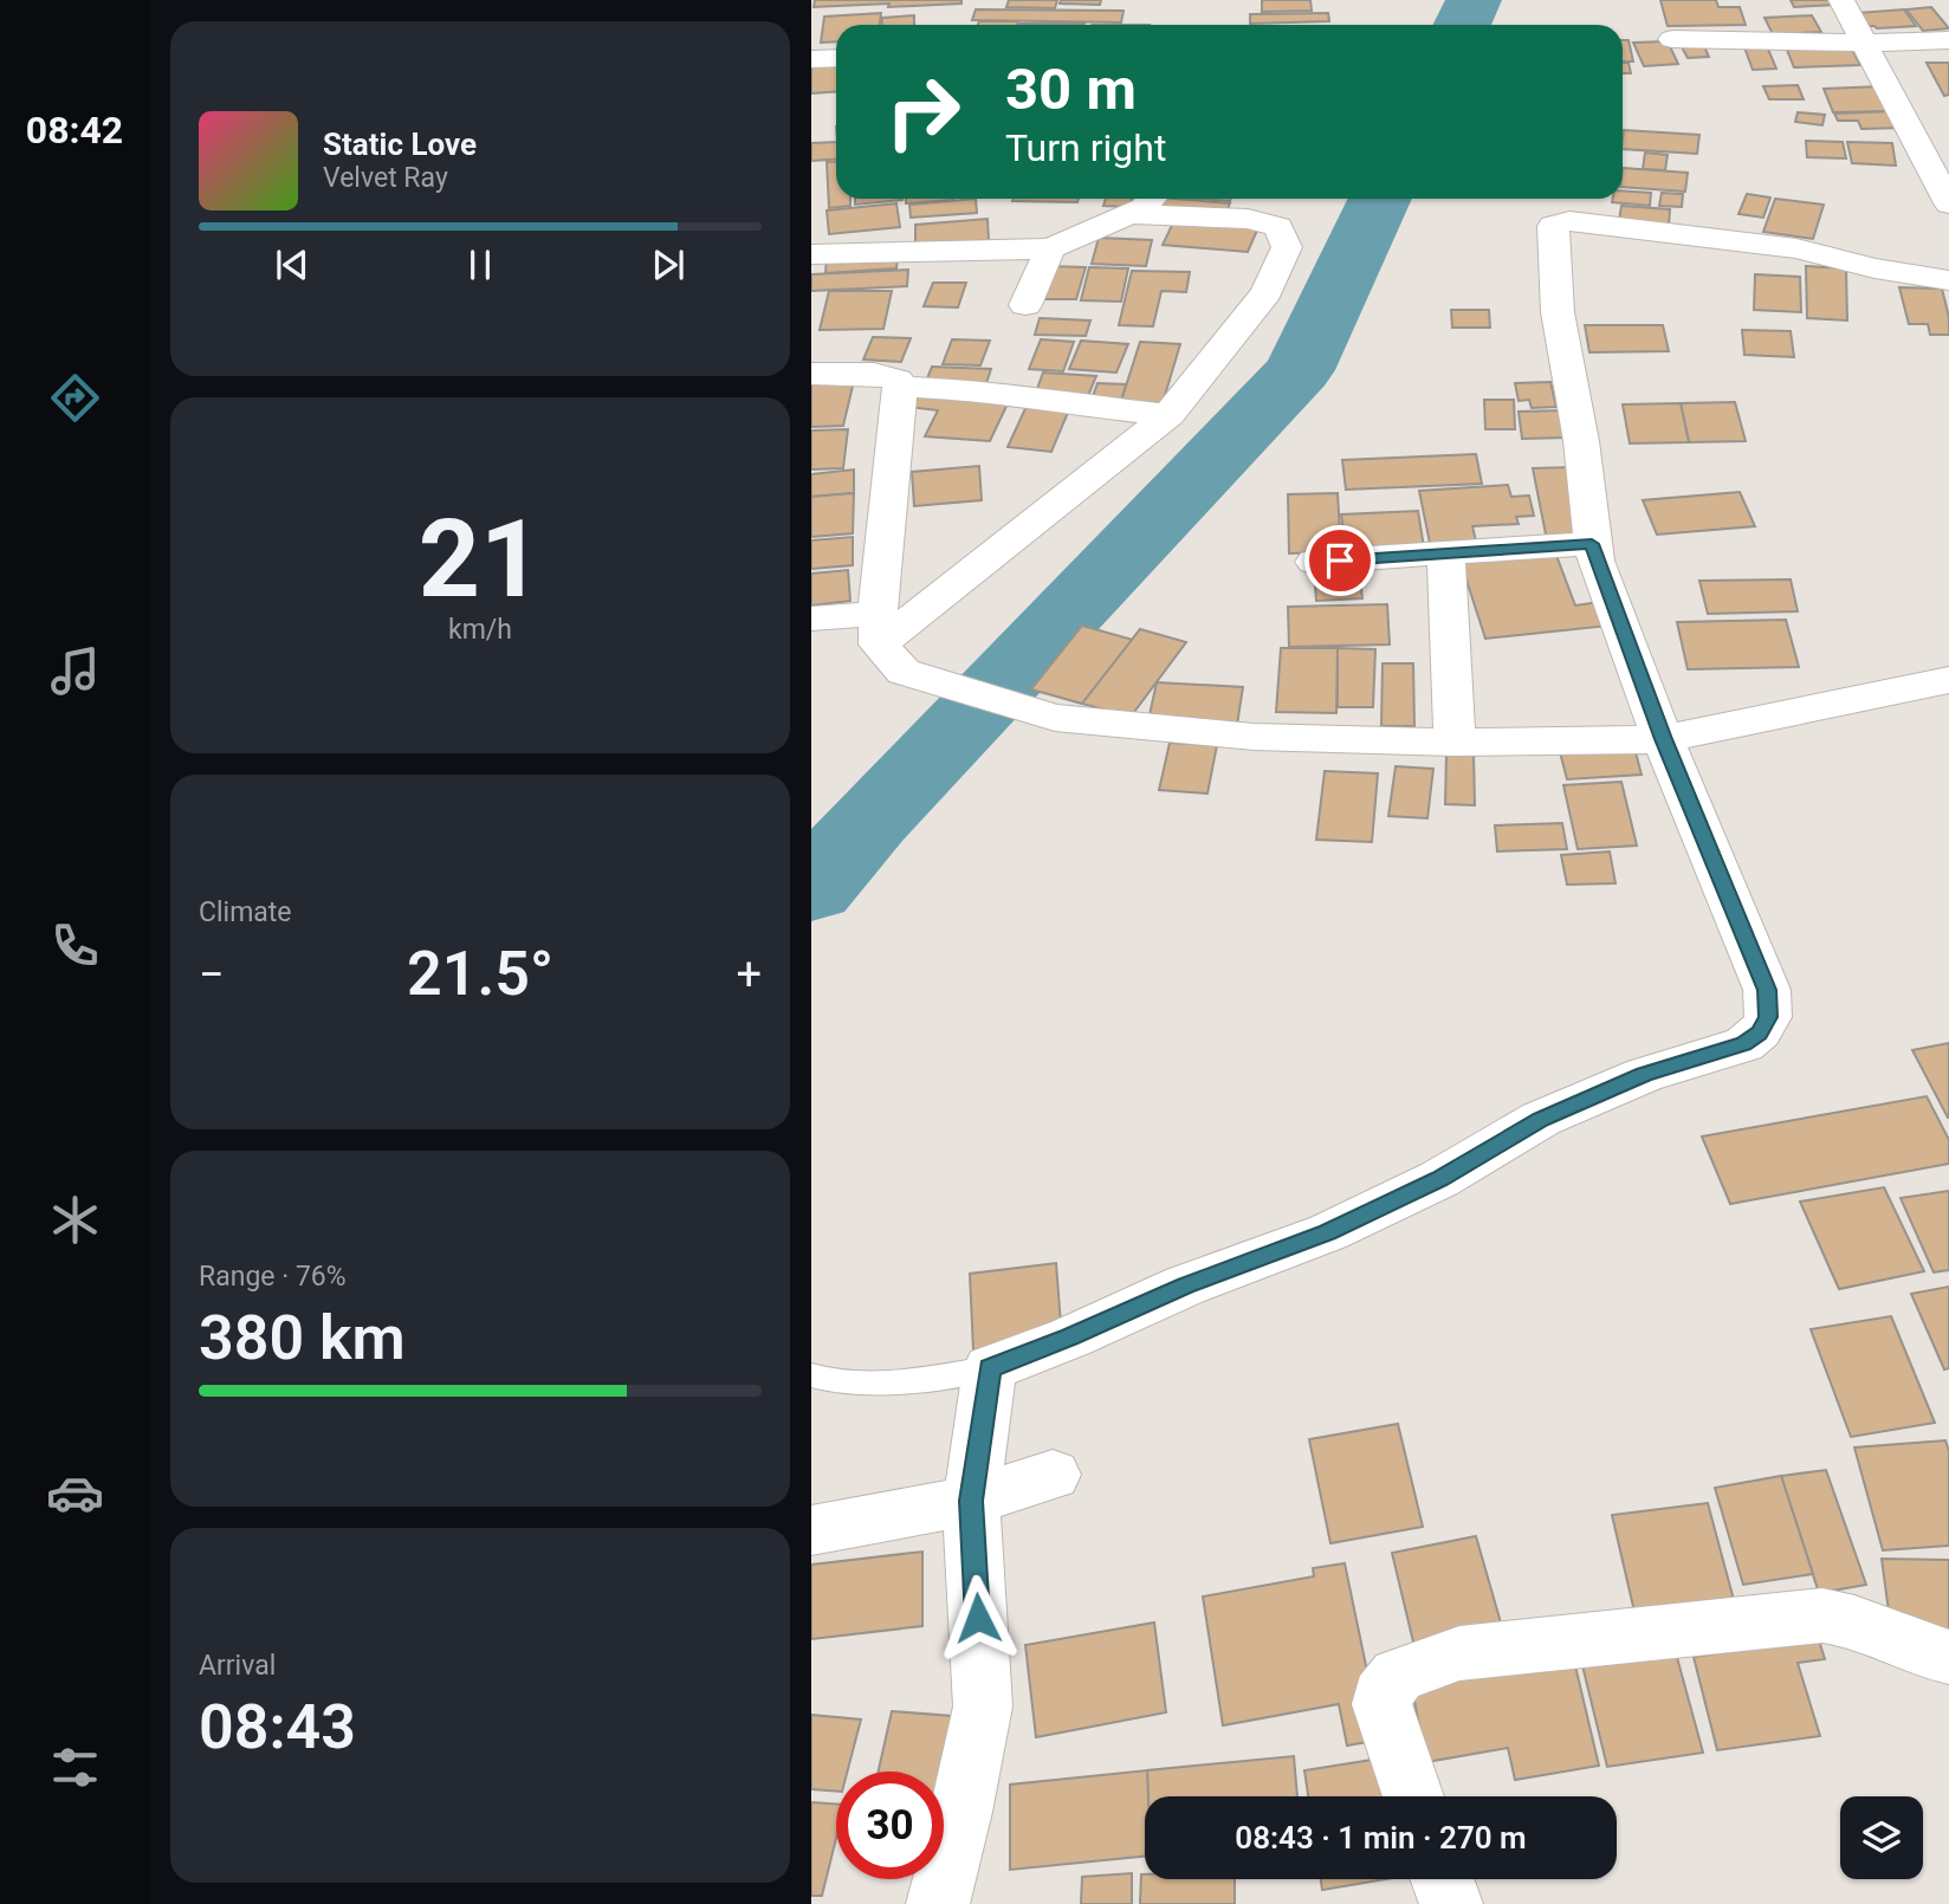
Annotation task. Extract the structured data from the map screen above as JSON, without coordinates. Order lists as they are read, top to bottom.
{
  "page": {
    "tabs": "08:42",
    "turn": ["30 m", "Turn right"],
    "song": ["Static Love", "Velvet Ray"],
    "tile": [
      ["21", "km/h"],
      "Climate",
      ["Range · 76%", "380 km"],
      ["Arrival", "08:43"]
    ],
    "heat": ["−", "21.5°", "+"],
    "limit": "30",
    "trip": "08:43 · 1 min · 270 m"
  }
}
